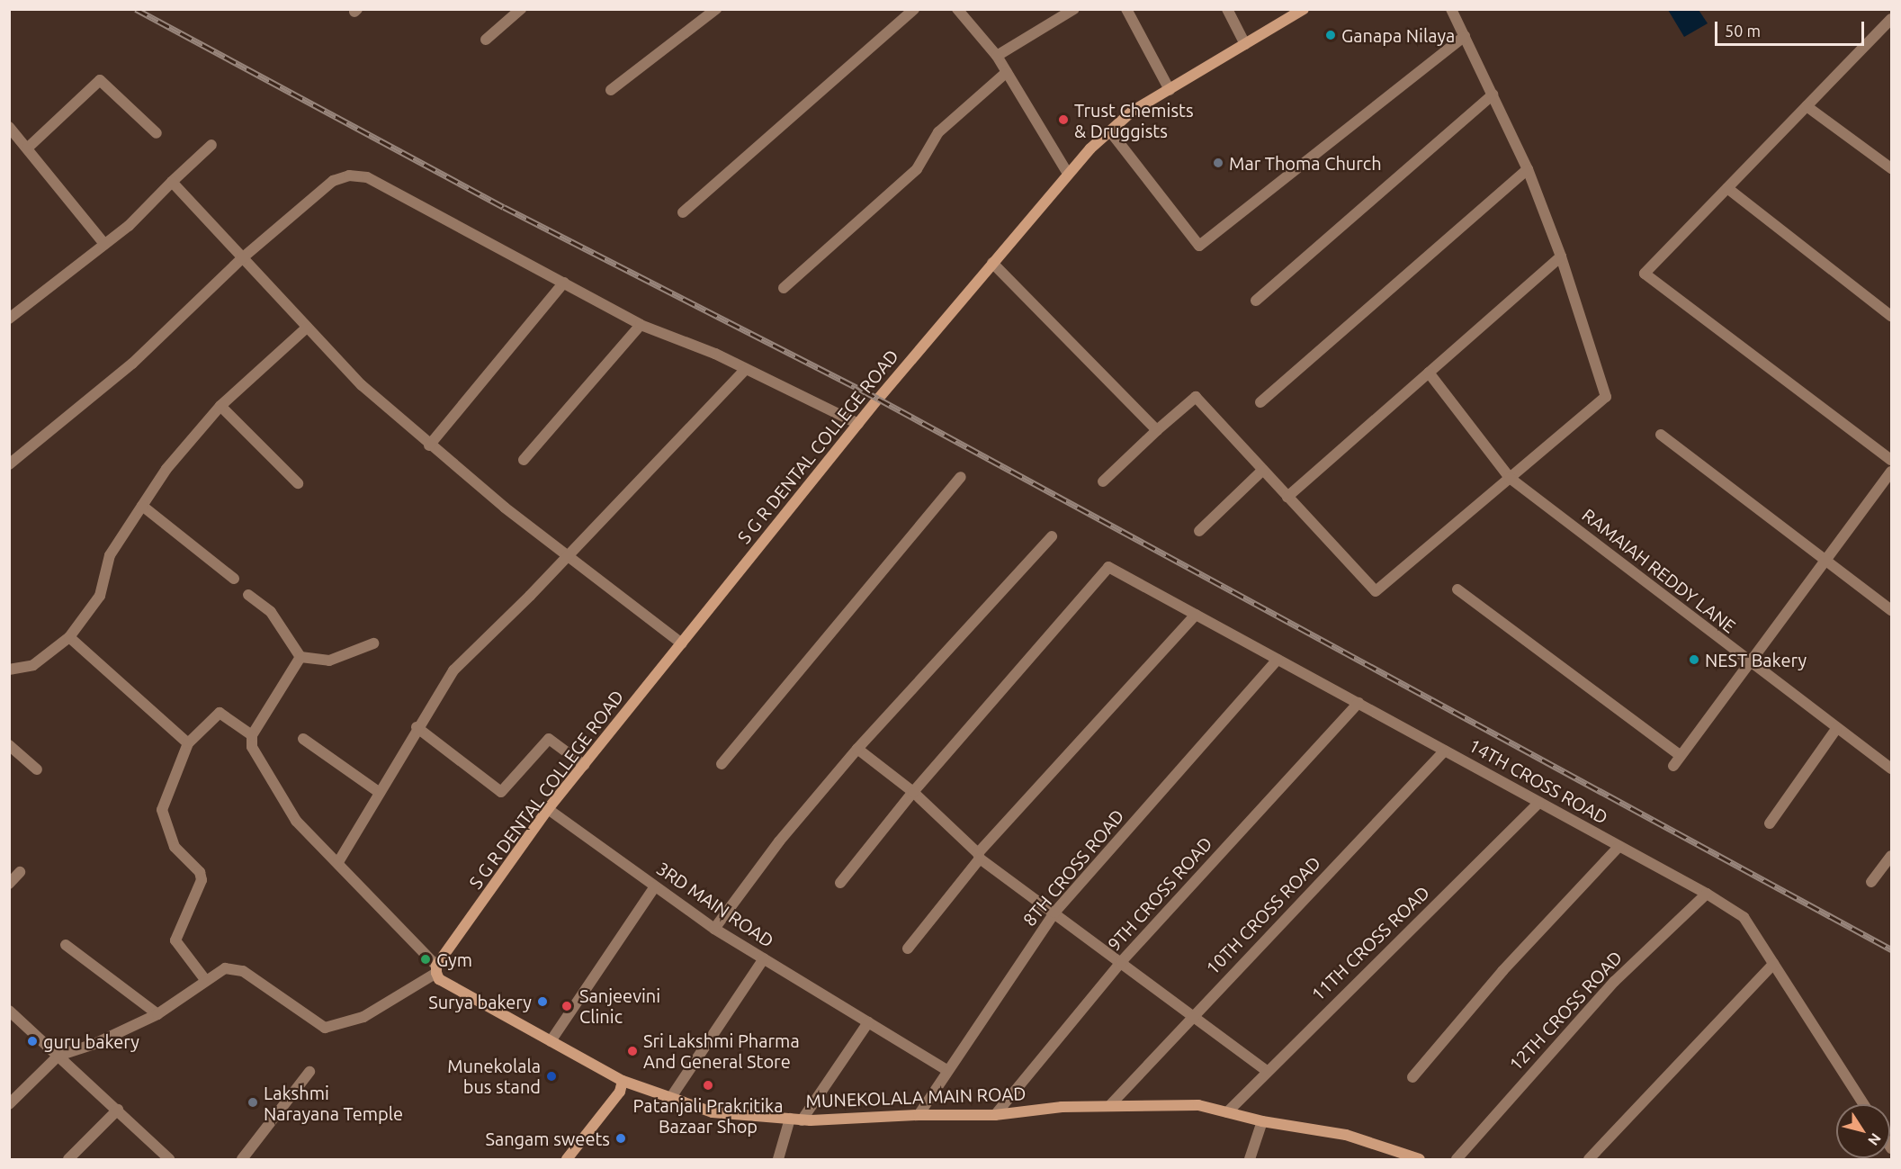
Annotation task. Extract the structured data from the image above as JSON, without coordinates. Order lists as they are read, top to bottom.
{
  "streets": {
    "street": [
      "S G R DENTAL COLLEGE ROAD",
      "RAMAIAH REDDY LANE",
      "14TH CROSS ROAD",
      "8TH CROSS ROAD",
      "9TH CROSS ROAD",
      "3RD MAIN ROAD",
      "10TH CROSS ROAD",
      "11TH CROSS ROAD",
      "12TH CROSS ROAD",
      "MUNEKOLALA MAIN ROAD"
    ]
  },
  "crossings": [
    ["S G R DENTAL COLLEGE ROAD", "3RD MAIN ROAD"],
    ["S G R DENTAL COLLEGE ROAD", "MUNEKOLALA MAIN ROAD"],
    ["14TH CROSS ROAD", "8TH CROSS ROAD"],
    ["14TH CROSS ROAD", "9TH CROSS ROAD"],
    ["14TH CROSS ROAD", "10TH CROSS ROAD"],
    ["14TH CROSS ROAD", "11TH CROSS ROAD"],
    ["14TH CROSS ROAD", "12TH CROSS ROAD"],
    ["8TH CROSS ROAD", "3RD MAIN ROAD"],
    ["8TH CROSS ROAD", "MUNEKOLALA MAIN ROAD"],
    ["9TH CROSS ROAD", "MUNEKOLALA MAIN ROAD"],
    ["10TH CROSS ROAD", "MUNEKOLALA MAIN ROAD"],
    ["11TH CROSS ROAD", "MUNEKOLALA MAIN ROAD"]
  ],
  "places": [
    "Ganapa Nilaya",
    "Trust Chemists & Druggists",
    "Mar Thoma Church",
    "NEST Bakery",
    "Gym",
    "Surya bakery",
    "Sanjeevini Clinic",
    "guru bakery",
    "Sri Lakshmi Pharma And General Store",
    "Munekolala bus stand",
    "Patanjali Prakritika Bazaar Shop",
    "Lakshmi Narayana Temple",
    "Sangam sweets"
  ],
  "scale_bar": "50 m",
  "north": "bottom right"
}
